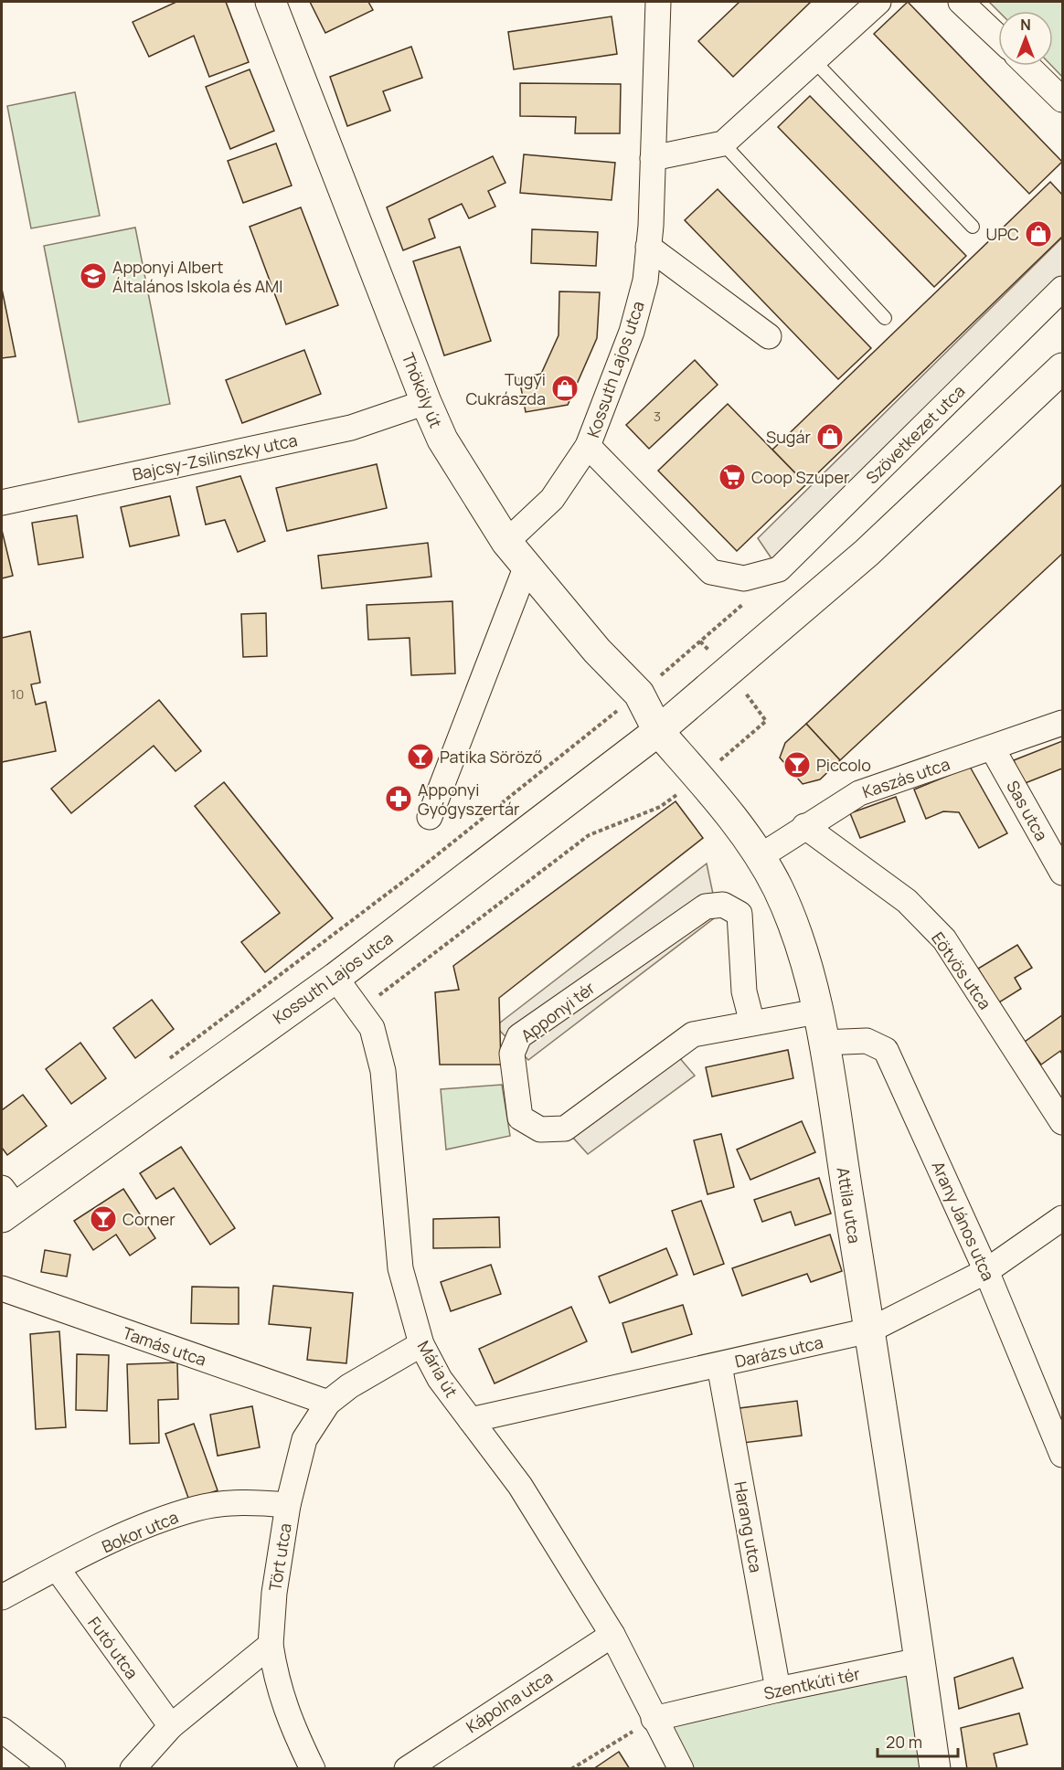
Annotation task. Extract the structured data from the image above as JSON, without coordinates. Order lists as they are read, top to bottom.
{
  "streets": {
    "street": [
      "Kossuth Lajos utca",
      "Thököly út",
      "Szövetkezet utca",
      "Bajcsy-Zsilinszky utca",
      "Kaszás utca",
      "Sas utca",
      "Eötvös utca",
      "Apponyi tér",
      "Attila utca",
      "Arany János utca",
      "Tamás utca",
      "Darázs utca",
      "Mária út",
      "Harang utca",
      "Bokor utca",
      "Tört utca",
      "Futó utca",
      "Szentkúti tér",
      "Kápolna utca"
    ]
  },
  "crossings": [
    ["Kossuth Lajos utca", "Thököly út"],
    ["Kossuth Lajos utca", "Szövetkezet utca"],
    ["Kossuth Lajos utca", "Mária út"],
    ["Thököly út", "Bajcsy-Zsilinszky utca"],
    ["Thököly út", "Attila utca"],
    ["Kaszás utca", "Sas utca"],
    ["Kaszás utca", "Eötvös utca"],
    ["Kaszás utca", "Attila utca"],
    ["Apponyi tér", "Attila utca"],
    ["Attila utca", "Arany János utca"],
    ["Attila utca", "Darázs utca"],
    ["Attila utca", "Szentkúti tér"],
    ["Arany János utca", "Darázs utca"],
    ["Tamás utca", "Tört utca"],
    ["Darázs utca", "Mária út"],
    ["Darázs utca", "Harang utca"],
    ["Mária út", "Tört utca"],
    ["Mária út", "Szentkúti tér"],
    ["Mária út", "Kápolna utca"],
    ["Harang utca", "Szentkúti tér"],
    ["Bokor utca", "Tört utca"],
    ["Bokor utca", "Futó utca"]
  ],
  "places": {
    "shop": ["UPC", "Tugyi Cukrászda", "Sugár"],
    "school or university": ["Apponyi Albert Általános Iskola és AMI"],
    "supermarket": ["Coop Szuper"],
    "bar": ["Patika Söröző", "Piccolo", "Corner"],
    "pharmacy": ["Apponyi Gyógyszertár"]
  },
  "house_numbers": ["3", "10"],
  "scale_bar": "20 m",
  "north": "top"
}
